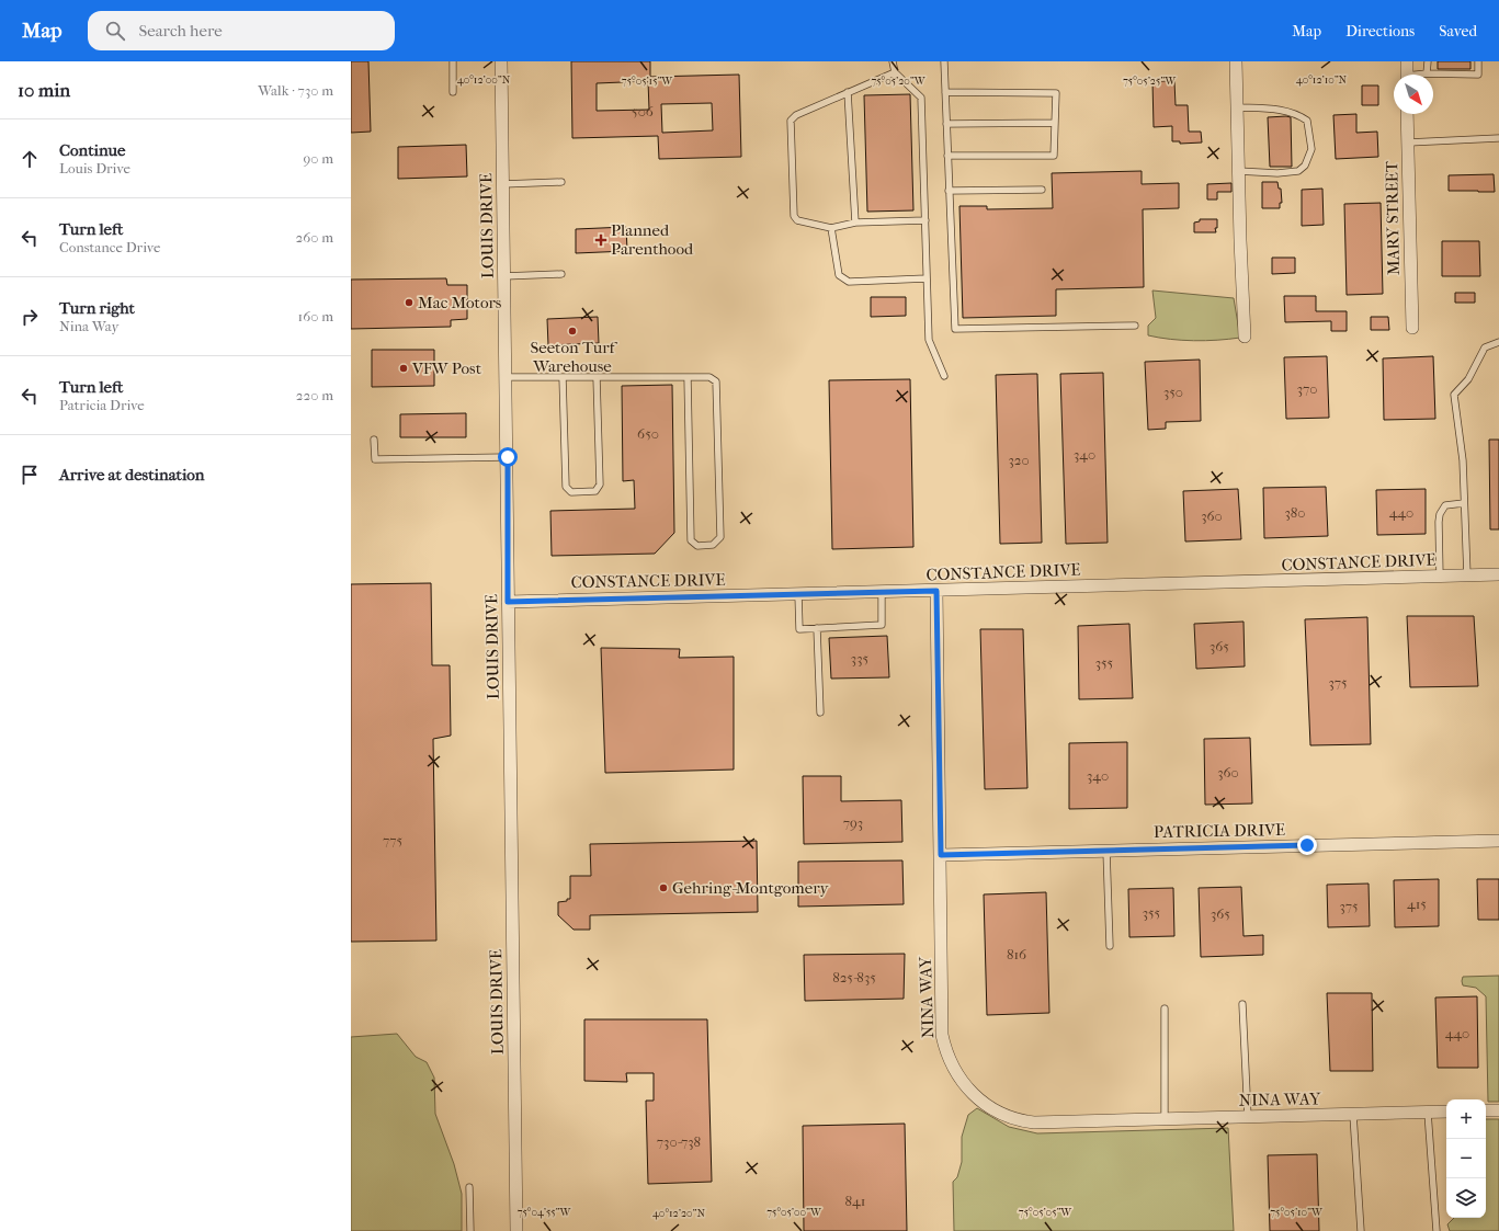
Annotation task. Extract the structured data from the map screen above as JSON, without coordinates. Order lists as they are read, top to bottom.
{
  "streets": {
    "street": [
      "MARY STREET",
      "LOUIS DRIVE",
      "CONSTANCE DRIVE",
      "PATRICIA DRIVE",
      "NINA WAY"
    ]
  },
  "crossings": [
    ["LOUIS DRIVE", "CONSTANCE DRIVE"],
    ["CONSTANCE DRIVE", "NINA WAY"],
    ["PATRICIA DRIVE", "NINA WAY"]
  ],
  "places": {
    "health": ["Planned Parenthood"],
    "other": [
      "Mac Motors",
      "Seeton Turf Warehouse",
      "VFW Post",
      "Gehring-Montgomery"
    ]
  },
  "house_numbers": [
    "506",
    "370",
    "350",
    "650",
    "340",
    "320",
    "380",
    "440",
    "360",
    "365",
    "335",
    "355",
    "375",
    "360",
    "340",
    "793",
    "775",
    "415",
    "375",
    "355",
    "365",
    "816",
    "825-835",
    "440",
    "730-738",
    "841"
  ],
  "north": "bottom right",
  "page": {
    "header": "Map",
    "search": "Search here",
    "nav": ["Map", "Directions", "Saved"],
    "heading": ["10 min", "Walk · 730 m"],
    "list": [
      ["Continue", "Louis Drive", "90 m"],
      ["Turn left", "Constance Drive", "260 m"],
      ["Turn right", "Nina Way", "160 m"],
      ["Turn left", "Patricia Drive", "220 m"],
      "Arrive at destination"
    ],
    "map_buttons": ["+", "−"]
  },
  "coordinates": [
    "40°12'00\"N",
    "40°12'10\"N",
    "75°05'20\"W",
    "75°05'25\"W",
    "75°05'15\"W",
    "75°04'55\"W",
    "75°05'00\"W",
    "75°05'05\"W",
    "75°05'10\"W",
    "40°12'20\"N"
  ]
}
